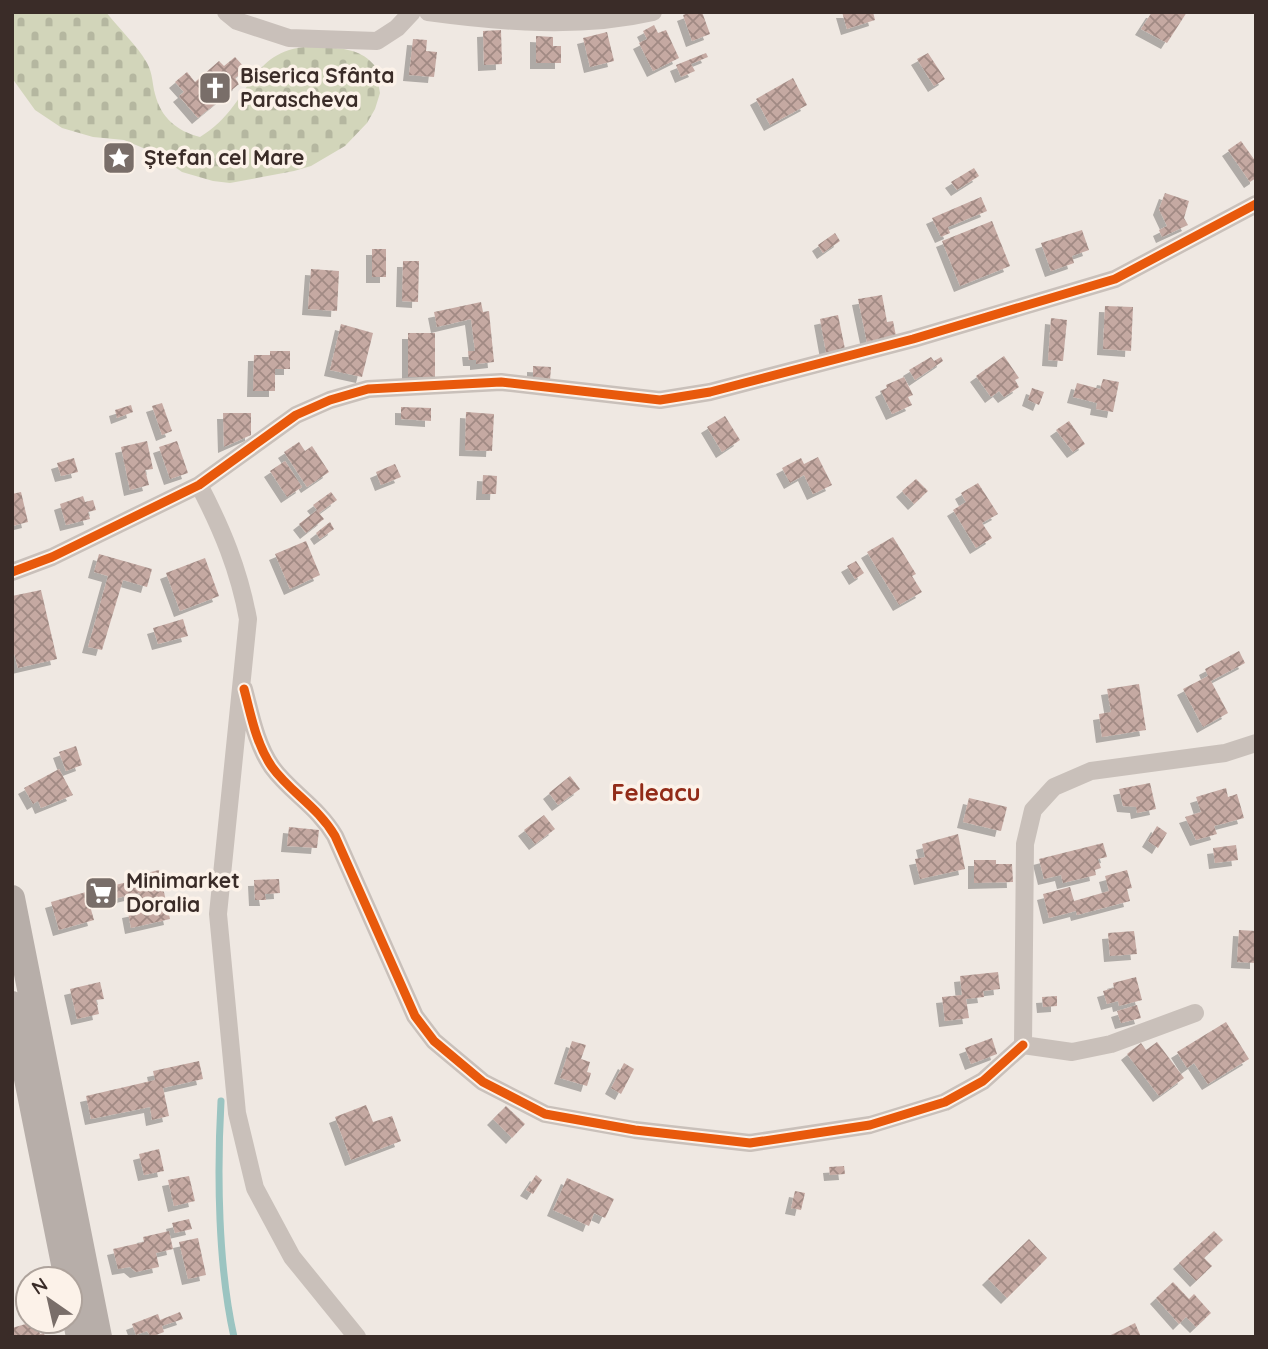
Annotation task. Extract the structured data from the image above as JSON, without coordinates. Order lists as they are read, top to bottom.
{
  "districts": ["Feleacu"],
  "places": {
    "church": ["Biserica Sfânta Parascheva"],
    "place": ["Ștefan cel Mare"],
    "supermarket": ["Minimarket Doralia"]
  },
  "north": "top left"
}
